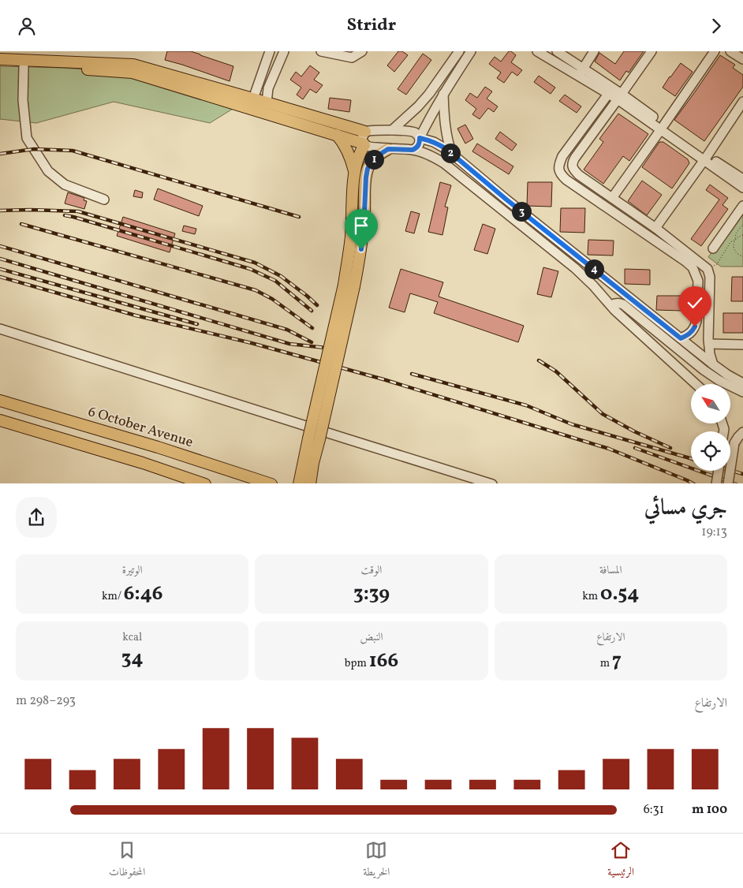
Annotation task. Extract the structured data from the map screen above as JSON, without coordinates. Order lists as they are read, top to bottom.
{
  "streets": {
    "main road": ["6 October Avenue"]
  },
  "north": "top left",
  "page": {
    "header": "Stridr",
    "pins": [
      "2",
      "1",
      "3",
      "4"
    ],
    "heading": ["جري مسائي", "19:13"],
    "stats": [
      ["المسافة", "0.54 km"],
      ["الوقت", "3:39"],
      ["الوتيرة", "6:46 /km"],
      ["الارتفاع", "7 m"],
      ["النبض", "166 bpm"],
      ["kcal", "34"]
    ],
    "chart": ["الارتفاع", "293–298 m"],
    "list": [
      {
        "name": "100 m",
        "note": "6:31"
      }
    ],
    "tabs": ["الرئيسية", "الخريطة", "المحفوظات"]
  }
}
